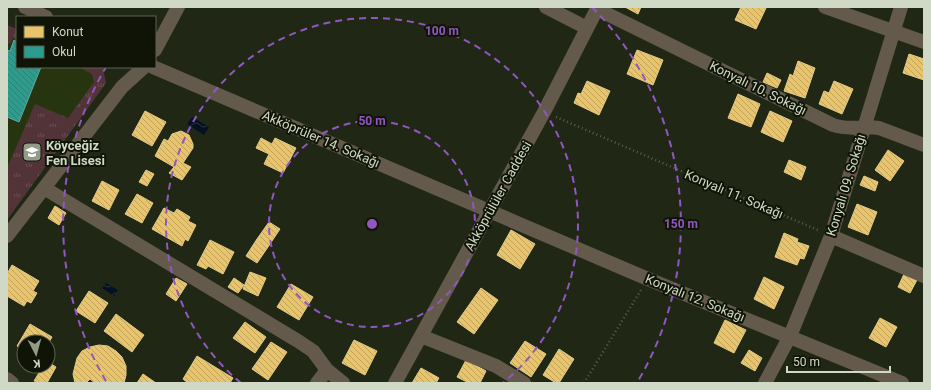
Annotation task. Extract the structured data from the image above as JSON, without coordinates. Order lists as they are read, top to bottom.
{
  "streets": {
    "street": [
      "Konyalı 10. Sokağı",
      "Akköprüler 14. Sokağı",
      "Konyalı 09. Sokağı",
      "Akköprülüler Caddesi",
      "Konyalı 12. Sokağı"
    ],
    "path": ["Konyalı 11. Sokağı"]
  },
  "crossings": [
    ["Konyalı 10. Sokağı", "Konyalı 09. Sokağı"],
    ["Konyalı 10. Sokağı", "Akköprülüler Caddesi"],
    ["Akköprüler 14. Sokağı", "Akköprülüler Caddesi"],
    ["Akköprüler 14. Sokağı", "Konyalı 12. Sokağı"],
    ["Konyalı 09. Sokağı", "Konyalı 11. Sokağı"],
    ["Konyalı 09. Sokağı", "Konyalı 12. Sokağı"],
    ["Konyalı 11. Sokağı", "Akköprülüler Caddesi"],
    ["Akköprülüler Caddesi", "Konyalı 12. Sokağı"]
  ],
  "places": {
    "school or university": ["Köyceğiz Fen Lisesi"]
  },
  "legend": ["Konut", "Okul"],
  "scale_bar": "50 m",
  "north": "bottom",
  "rings": ["100 m", "50 m", "150 m"]
}
